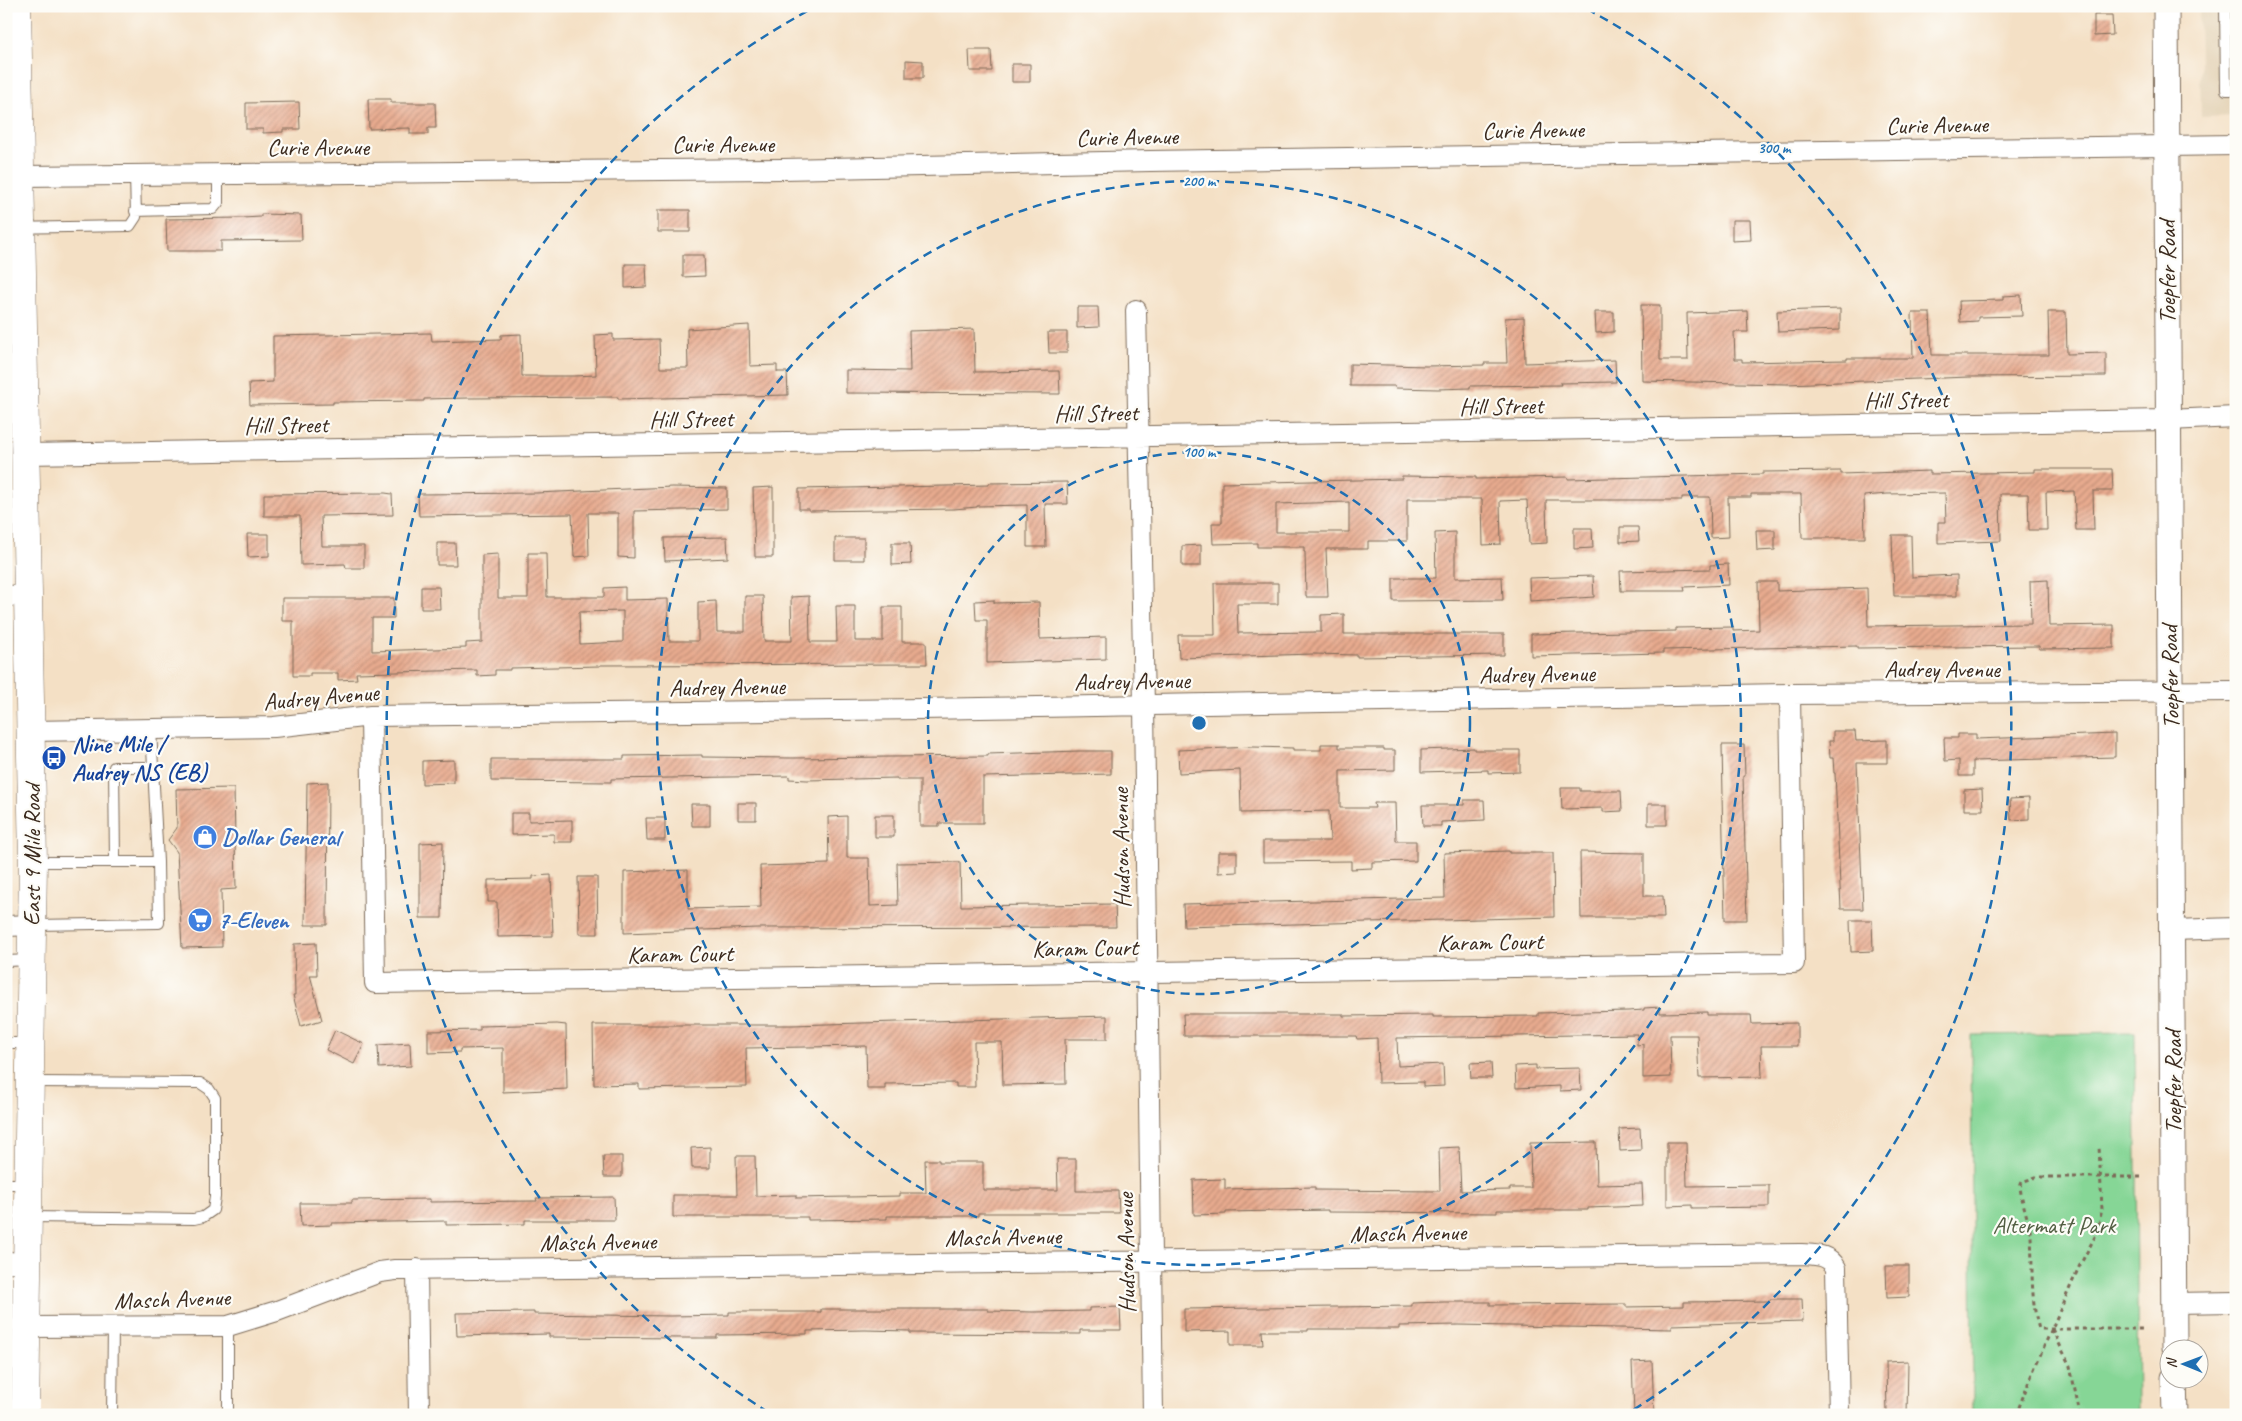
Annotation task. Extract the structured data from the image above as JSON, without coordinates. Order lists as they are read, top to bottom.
{
  "streets": {
    "main road": ["East 9 Mile Road"],
    "street": [
      "Curie Avenue",
      "Toepfer Road",
      "Hill Street",
      "Audrey Avenue",
      "Hudson Avenue",
      "Karam Court",
      "Masch Avenue"
    ]
  },
  "crossings": [
    ["Curie Avenue", "Toepfer Road"],
    ["Curie Avenue", "East 9 Mile Road"],
    ["Toepfer Road", "Hill Street"],
    ["Toepfer Road", "Audrey Avenue"],
    ["Hill Street", "Hudson Avenue"],
    ["Hill Street", "East 9 Mile Road"],
    ["Audrey Avenue", "Hudson Avenue"],
    ["Audrey Avenue", "East 9 Mile Road"],
    ["Audrey Avenue", "Karam Court"],
    ["Hudson Avenue", "Karam Court"],
    ["Hudson Avenue", "Masch Avenue"],
    ["East 9 Mile Road", "Masch Avenue"]
  ],
  "parks": ["Altermatt Park"],
  "places": {
    "bus stop": ["Nine Mile / Audrey NS (EB)"],
    "shop": ["Dollar General"],
    "supermarket": ["7-Eleven"]
  },
  "north": "left",
  "rings": ["300 m", "200 m", "100 m"]
}
